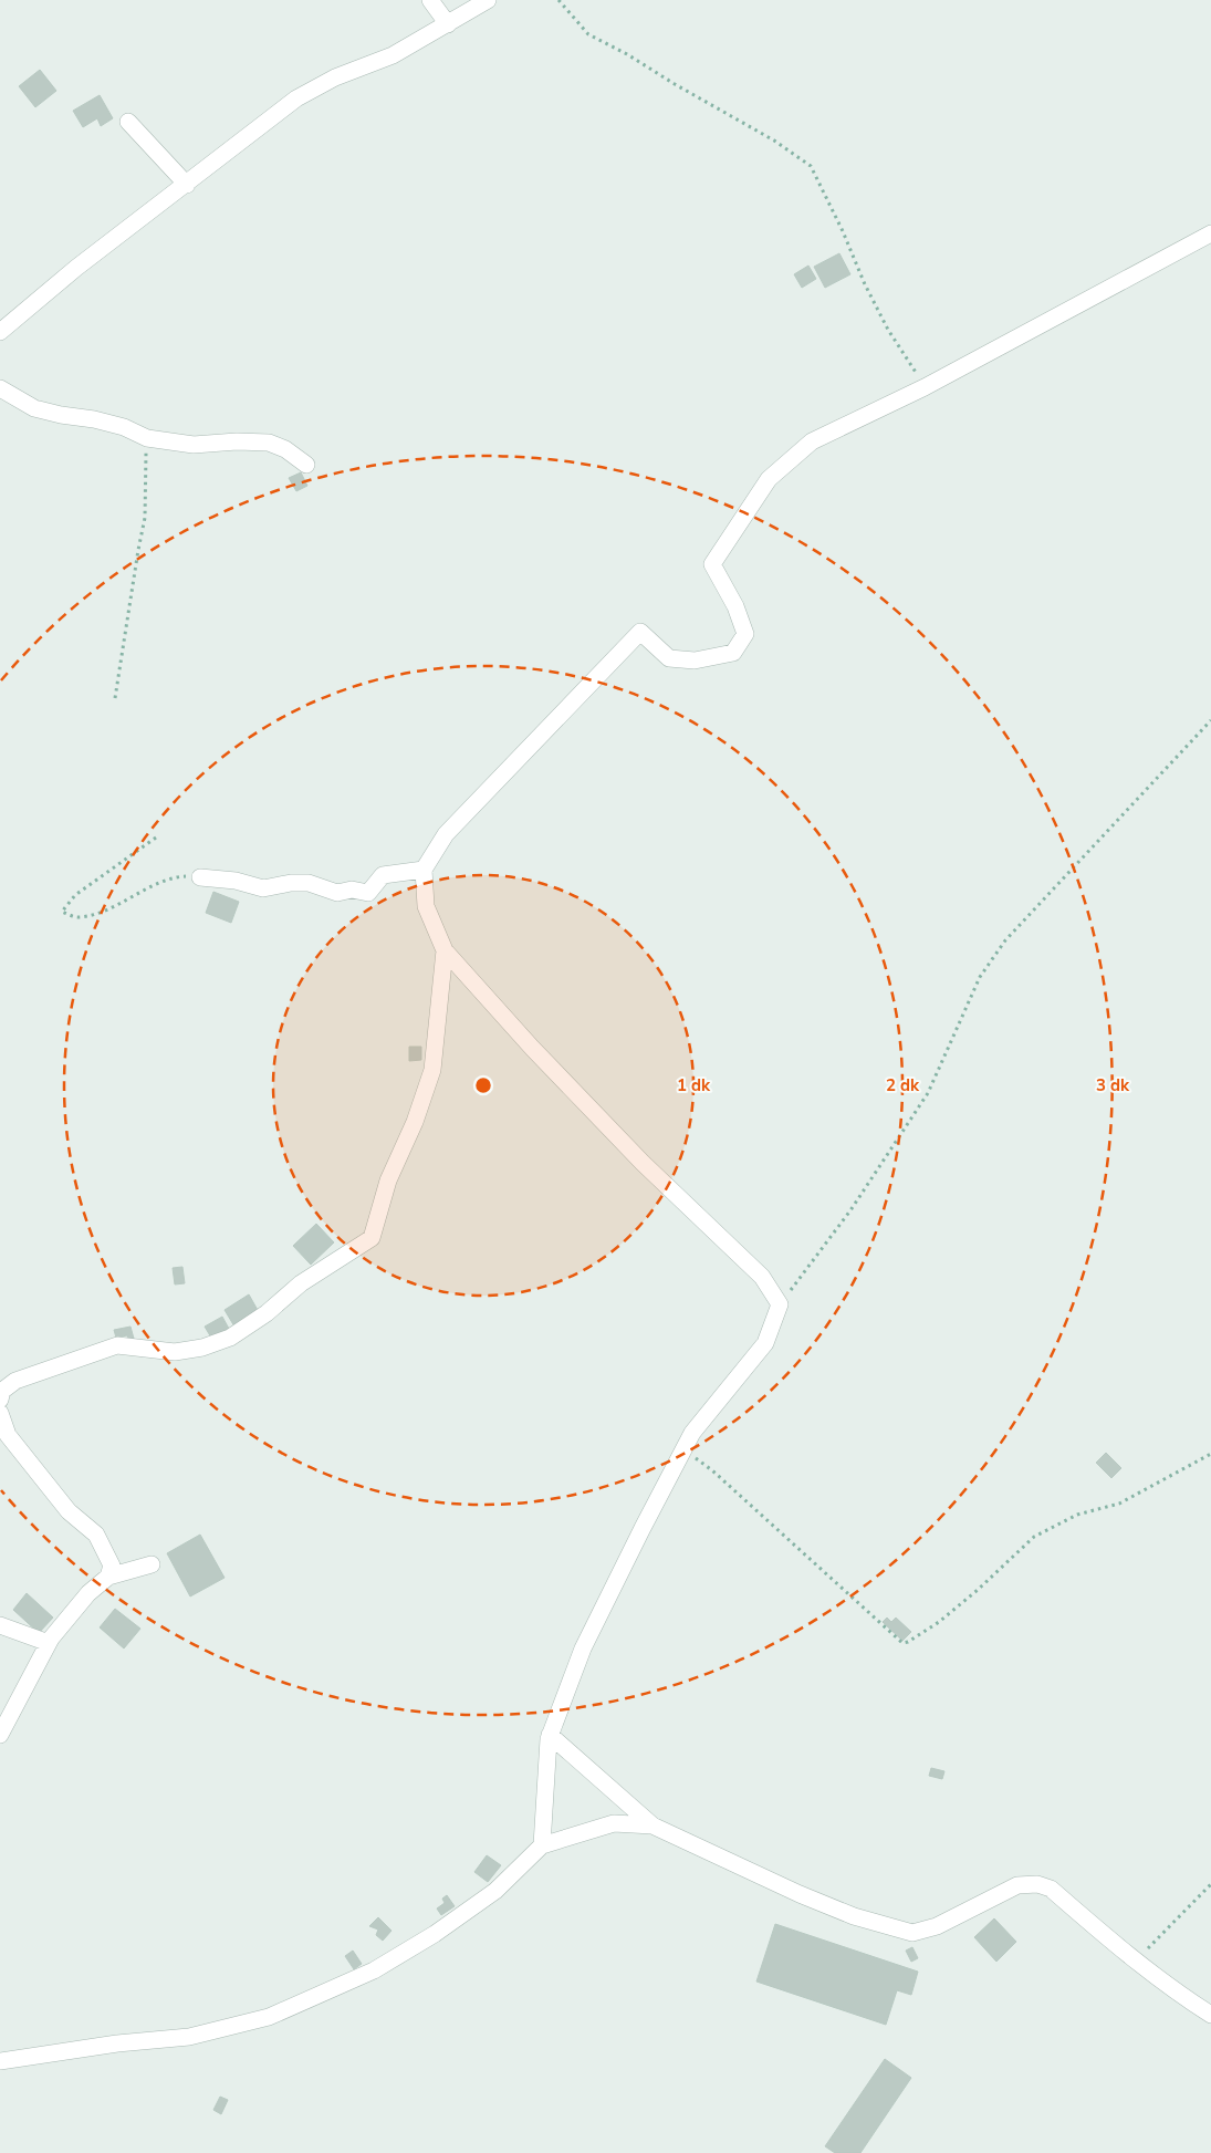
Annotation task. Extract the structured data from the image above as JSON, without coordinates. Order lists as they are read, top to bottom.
{
  "rings": ["1 dk", "2 dk", "3 dk"]
}
